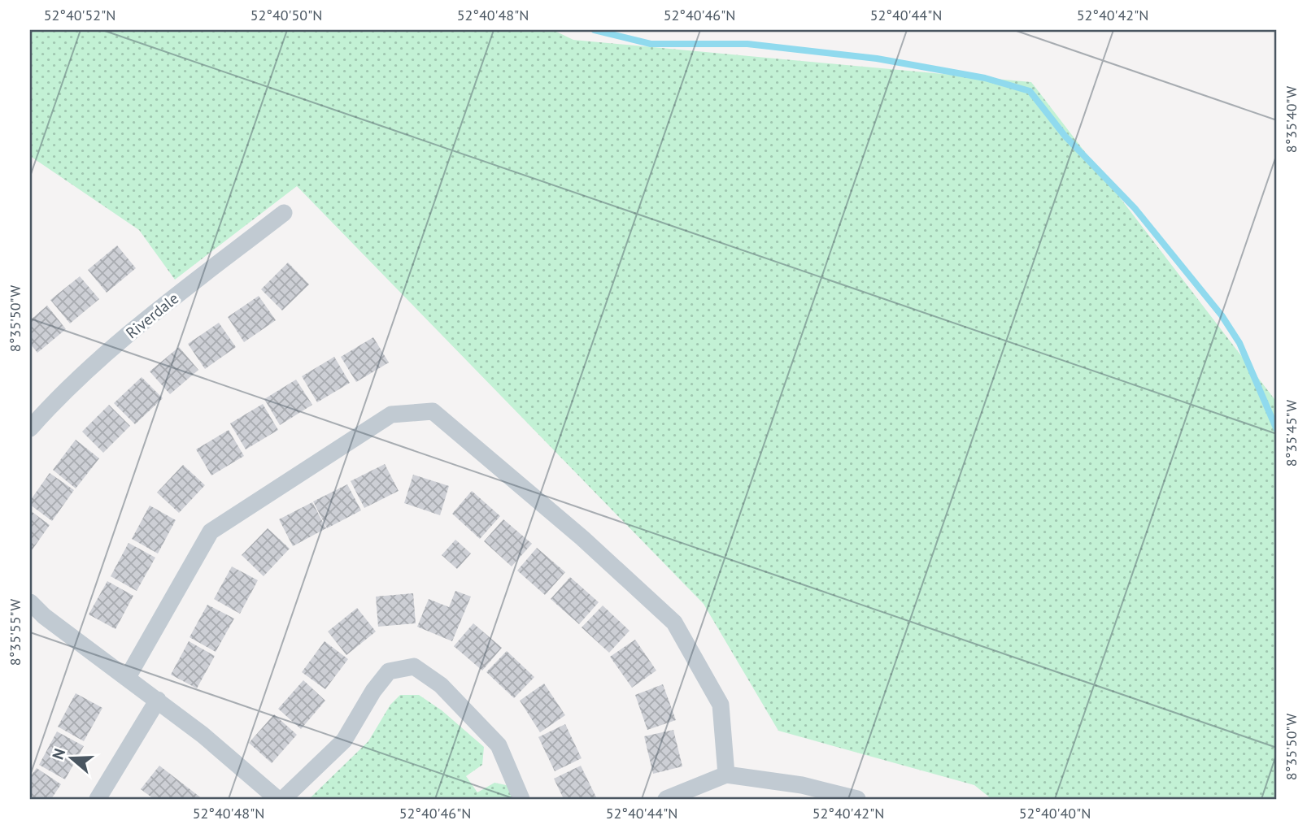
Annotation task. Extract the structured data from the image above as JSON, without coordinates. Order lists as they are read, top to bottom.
{
  "streets": {
    "street": ["Riverdale"]
  },
  "north": "left",
  "coordinates": [
    "52°40'52\"N",
    "52°40'50\"N",
    "52°40'48\"N",
    "52°40'46\"N",
    "52°40'44\"N",
    "52°40'42\"N",
    "8°35'40\"W",
    "8°35'50\"W",
    "8°35'45\"W",
    "8°35'55\"W",
    "52°40'40\"N"
  ]
}
